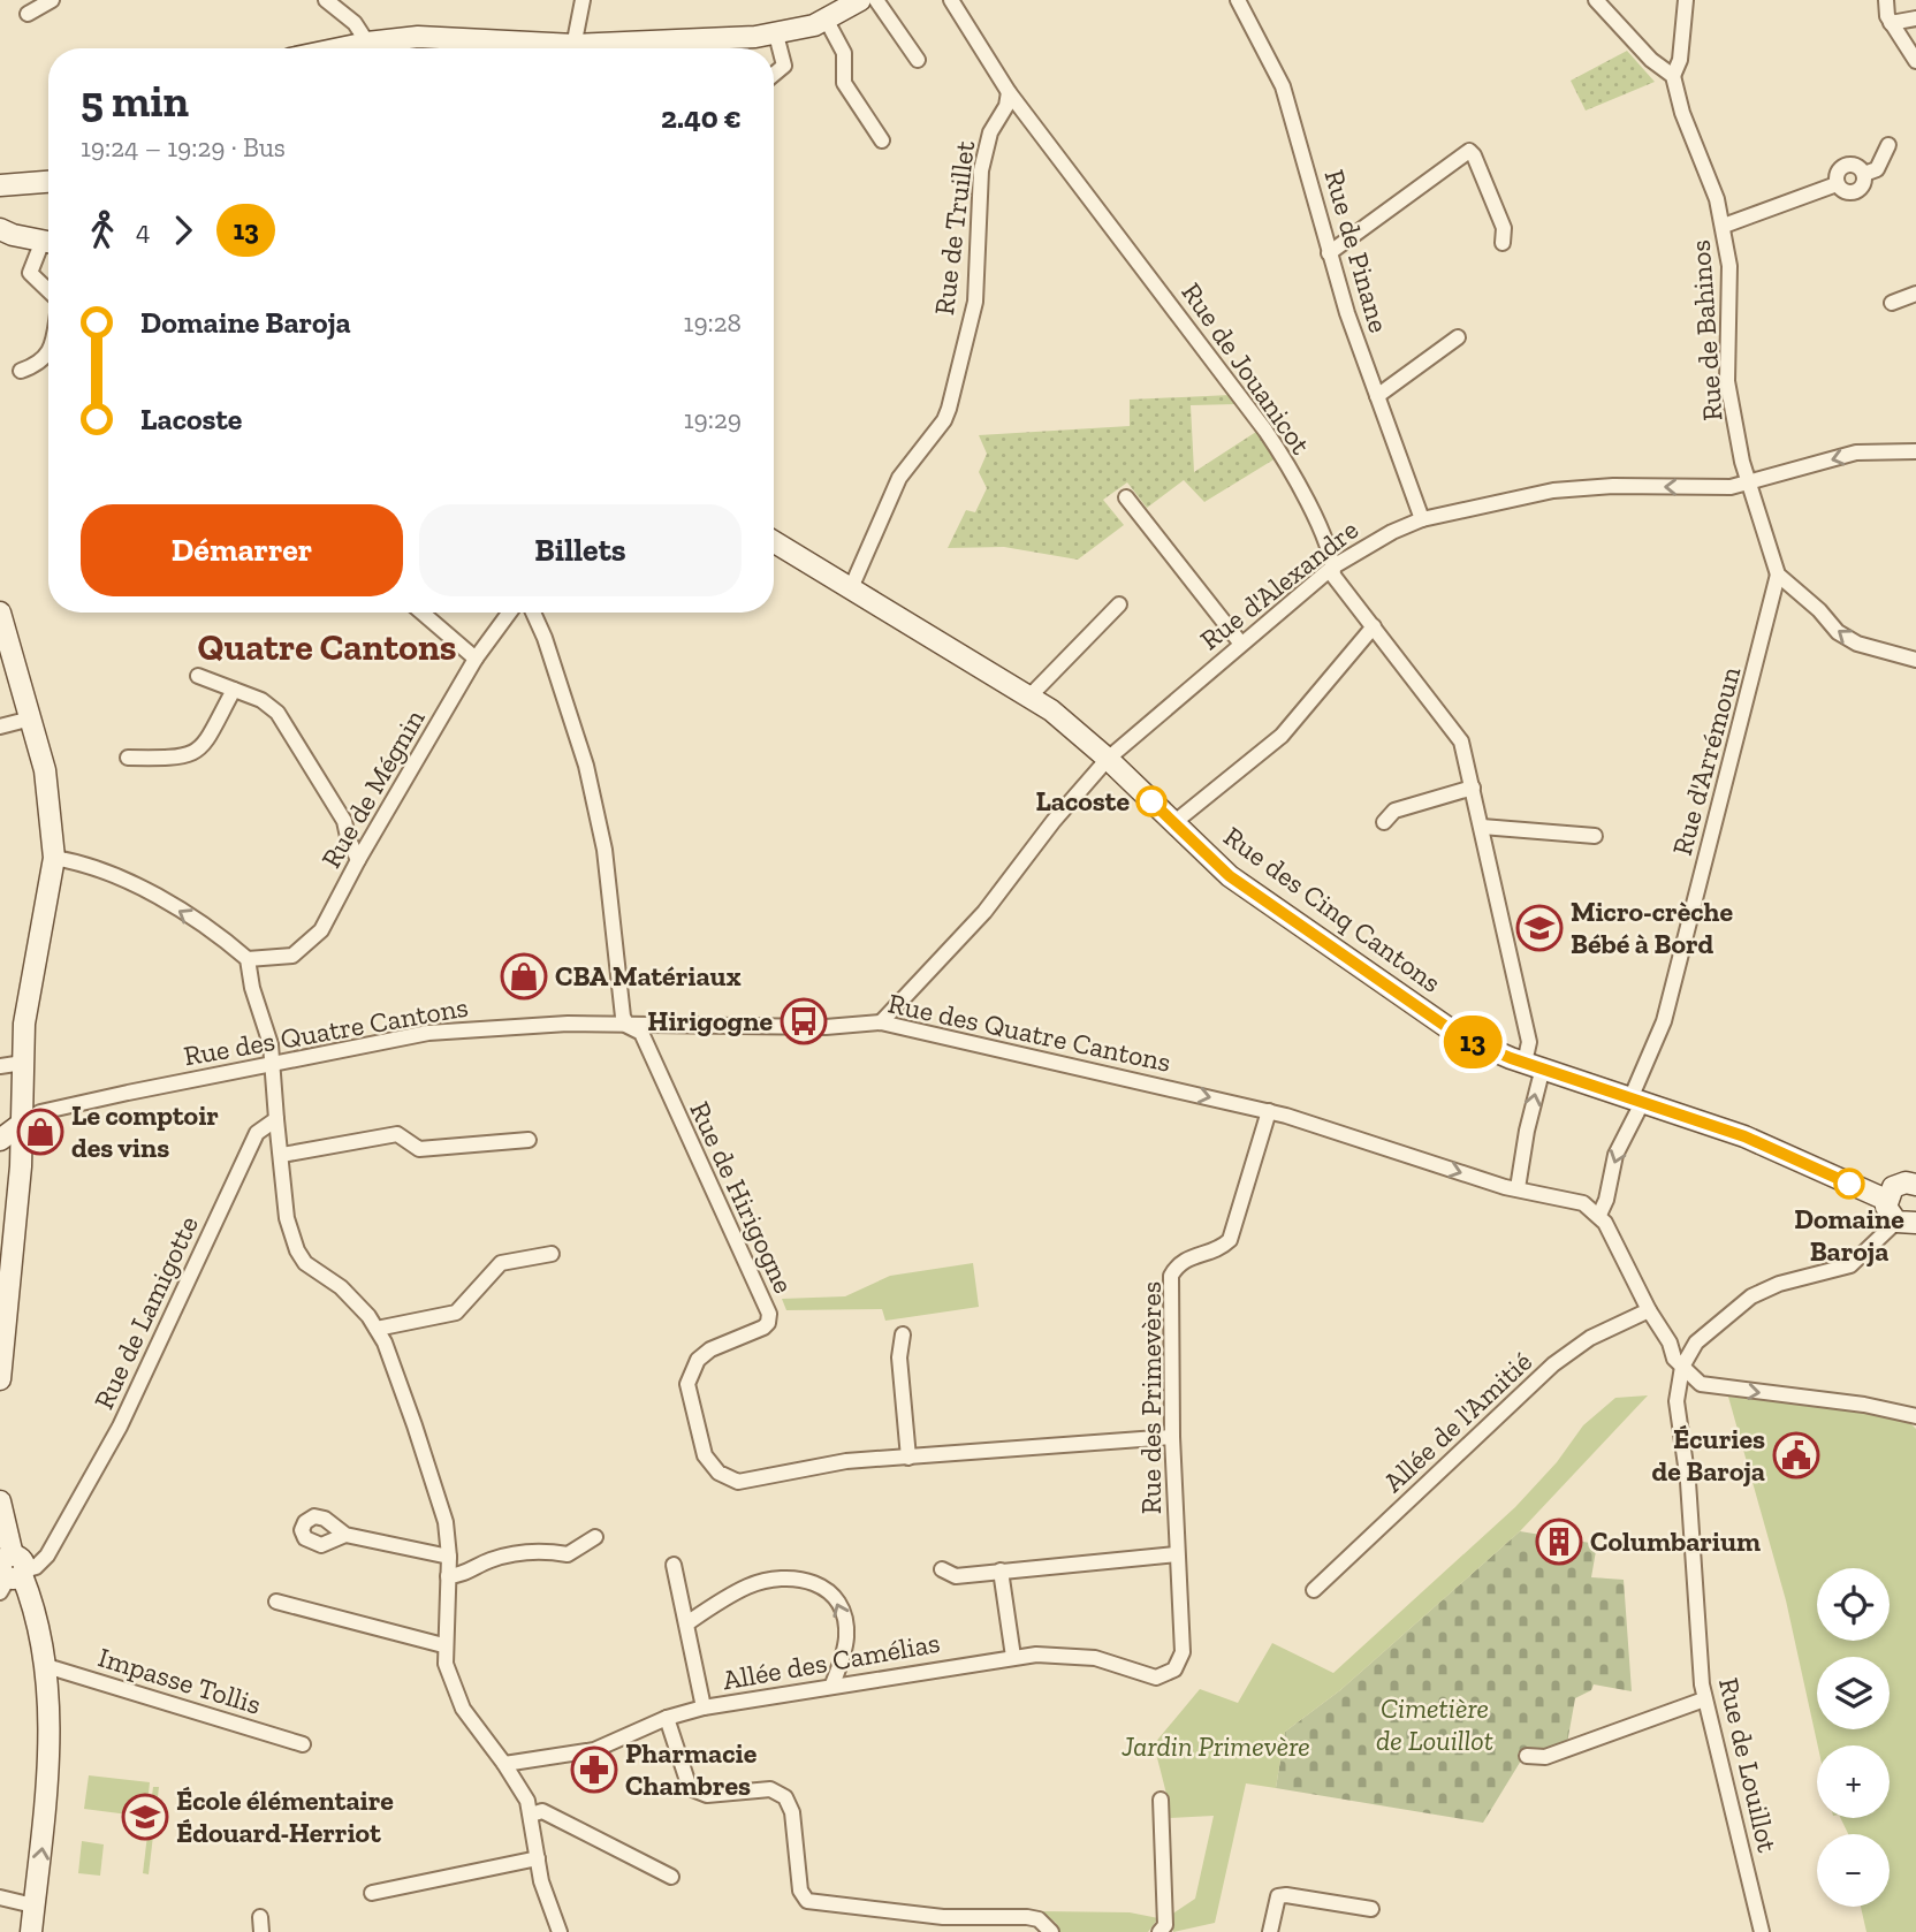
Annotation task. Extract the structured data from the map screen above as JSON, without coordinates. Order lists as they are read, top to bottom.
{
  "streets": {
    "street": [
      "Rue de Truillet",
      "Rue de Pinane",
      "Rue de Bahinos",
      "Rue de Jouanicot",
      "Rue d'Alexandre",
      "Rue d'Arrémoun",
      "Rue de Mégnin",
      "Rue des Cinq Cantons",
      "Rue des Quatre Cantons",
      "Rue de Hirigogne",
      "Rue de Lamigotte",
      "Rue des Primevères",
      "Allée de l'Amitié",
      "Allée des Camélias",
      "Impasse Tollis",
      "Rue de Louillot"
    ]
  },
  "crossings": [
    ["Rue de Truillet", "Rue de Jouanicot"],
    ["Rue de Truillet", "Rue des Cinq Cantons"],
    ["Rue de Pinane", "Rue d'Alexandre"],
    ["Rue de Bahinos", "Rue d'Alexandre"],
    ["Rue de Bahinos", "Rue d'Arrémoun"],
    ["Rue de Jouanicot", "Rue d'Alexandre"],
    ["Rue de Jouanicot", "Rue des Cinq Cantons"],
    ["Rue de Jouanicot", "Rue des Quatre Cantons"],
    ["Rue d'Alexandre", "Rue des Cinq Cantons"],
    ["Rue d'Alexandre", "Rue des Quatre Cantons"],
    ["Rue d'Arrémoun", "Rue des Cinq Cantons"],
    ["Rue d'Arrémoun", "Rue des Quatre Cantons"],
    ["Rue des Quatre Cantons", "Rue de Hirigogne"],
    ["Rue des Quatre Cantons", "Rue des Primevères"],
    ["Rue de Hirigogne", "Rue des Primevères"],
    ["Rue des Primevères", "Allée des Camélias"]
  ],
  "one_way": ["Rue d'Alexandre", "Rue des Quatre Cantons"],
  "districts": ["Quatre Cantons"],
  "parks": ["Cimetière de Louillot", "Jardin Primevère"],
  "places": {
    "other": ["Lacoste", "Domaine Baroja"],
    "school or university": ["Micro-crèche Bébé à Bord", "École élémentaire Édouard-Herriot"],
    "shop": ["CBA Matériaux", "Le comptoir des vins"],
    "bus stop": ["Hirigogne"],
    "public building": ["Écuries de Baroja"],
    "building": ["Columbarium"],
    "pharmacy": ["Pharmacie Chambres"]
  },
  "lines": ["bus line 13"],
  "page": {
    "on_map": "13",
    "heading": ["5 min", "19:24 – 19:29 · Bus", "2.40 €"],
    "legs": ["4", "13"],
    "list": [
      {
        "name": "Domaine Baroja",
        "value": "19:28"
      },
      {
        "name": "Lacoste",
        "value": "19:29"
      }
    ],
    "buttons": ["Démarrer", "Billets"],
    "map_buttons": ["+", "−"]
  }
}
